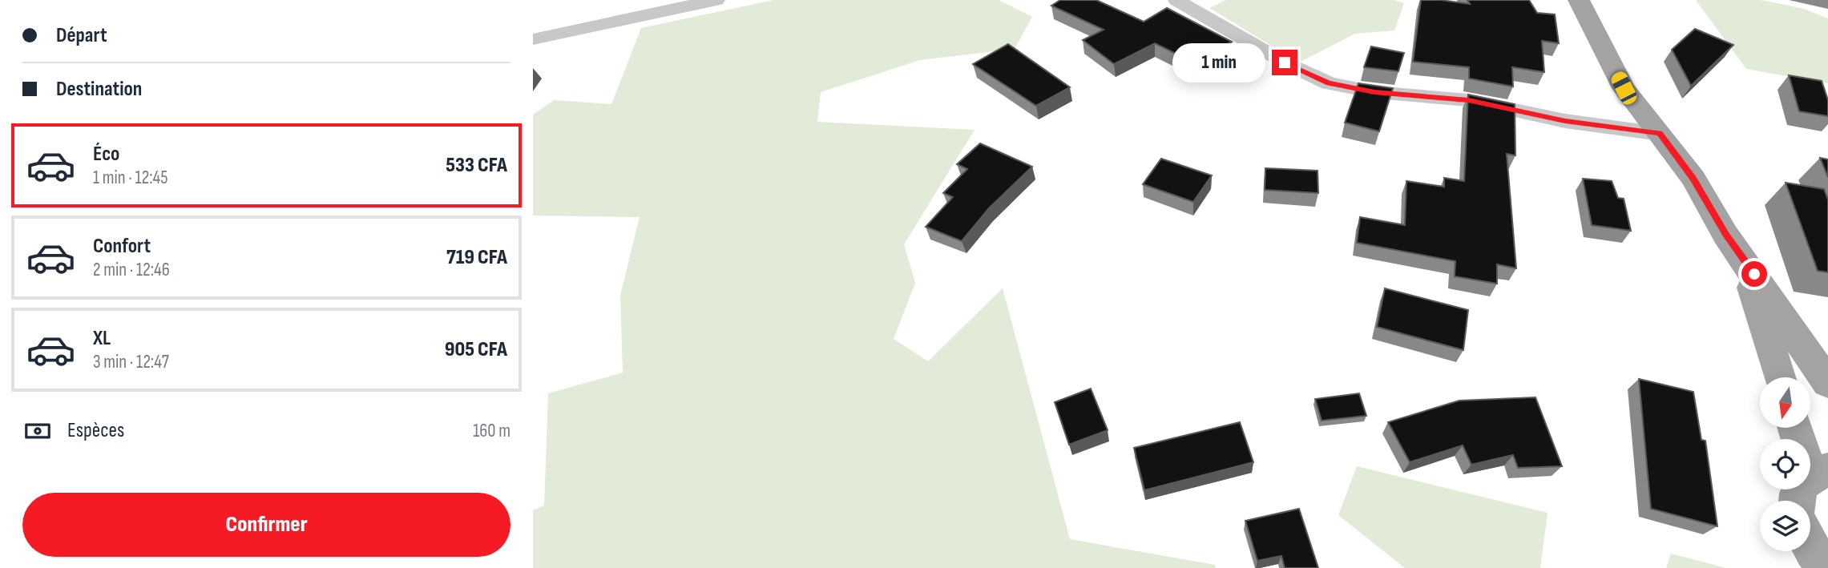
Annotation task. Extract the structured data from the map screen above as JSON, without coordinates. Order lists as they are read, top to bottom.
{
  "north": "bottom",
  "page": {
    "banner": ["Départ", "Destination"],
    "bubble": "1 min",
    "list": [
      {
        "name": "Éco",
        "note": "1 min · 12:45",
        "value": "533 CFA"
      },
      {
        "name": "Confort",
        "note": "2 min · 12:46",
        "value": "719 CFA"
      },
      {
        "name": "XL",
        "note": "3 min · 12:47",
        "value": "905 CFA"
      }
    ],
    "pay": ["Espèces", "160 m"],
    "buttons": "Confirmer"
  }
}
